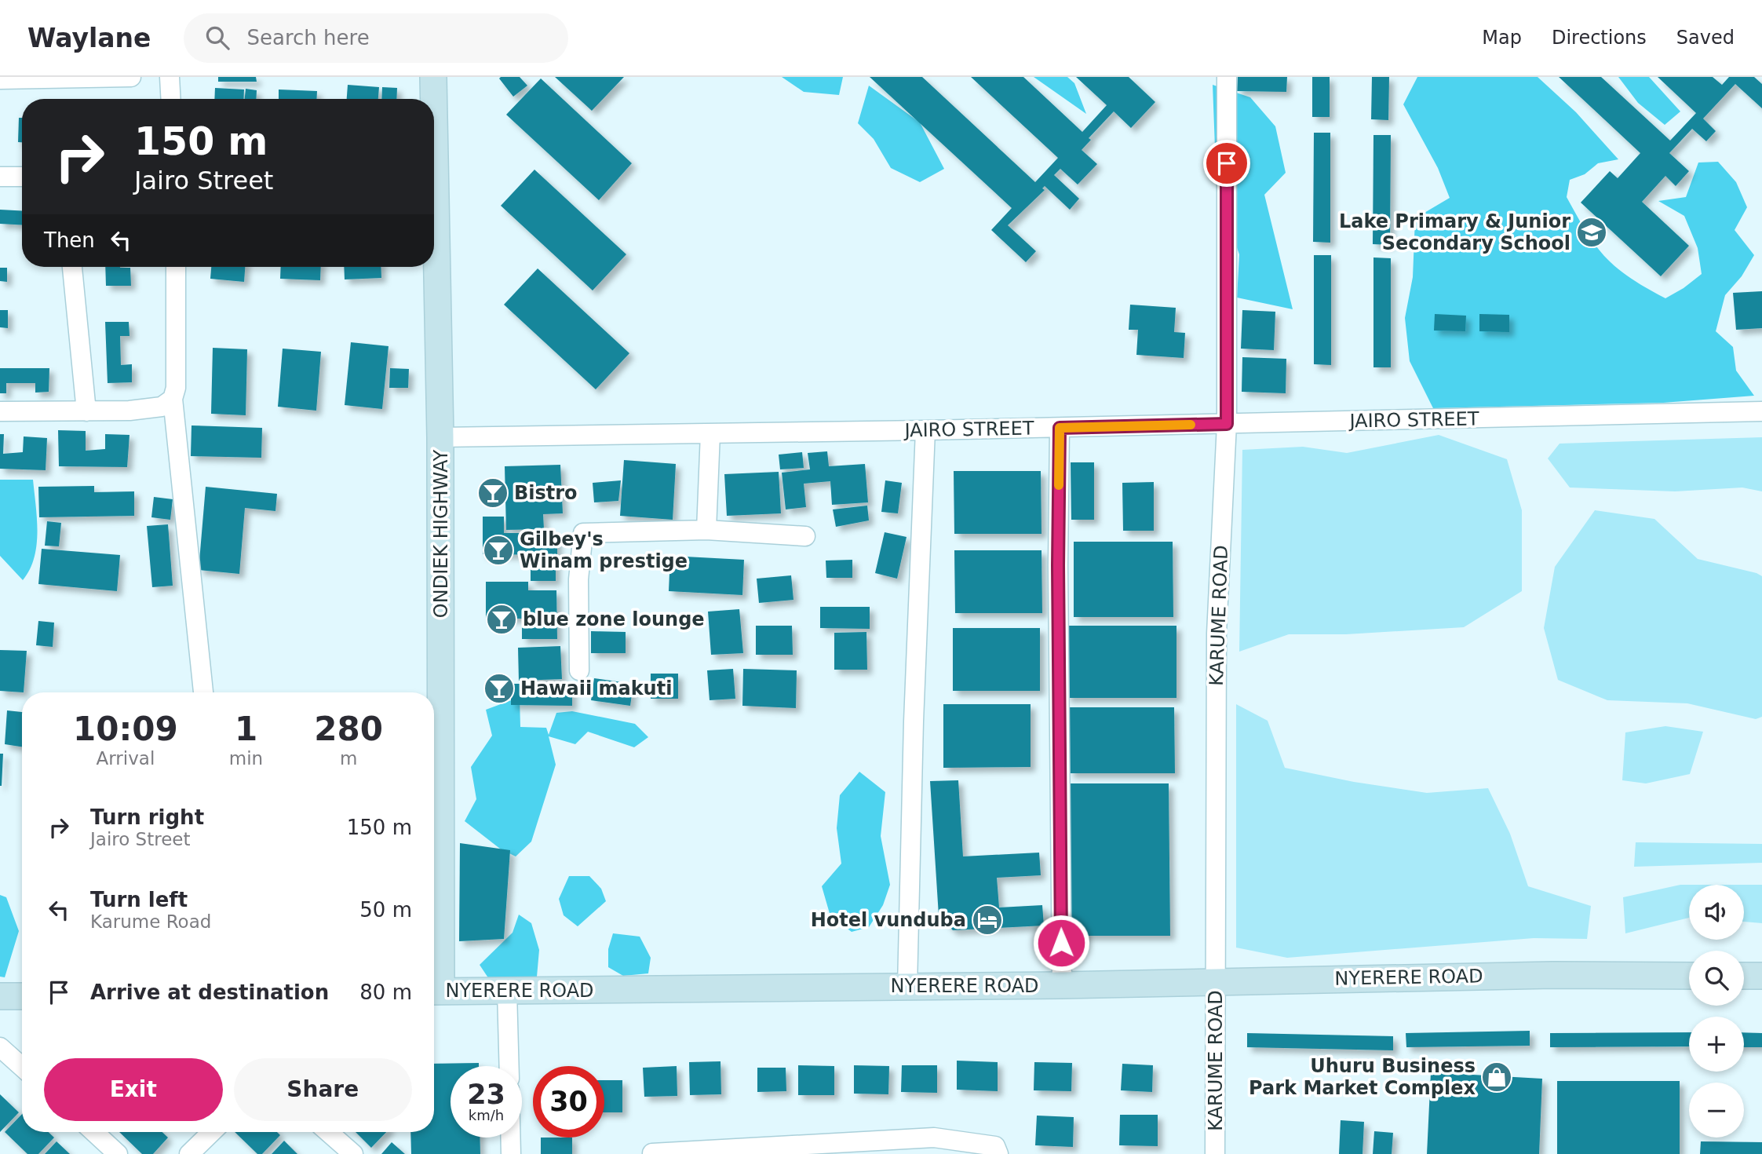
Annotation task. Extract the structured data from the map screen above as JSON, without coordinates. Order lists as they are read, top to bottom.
{
  "streets": {
    "main road": ["ONDIEK HIGHWAY", "NYERERE ROAD"],
    "street": ["JAIRO STREET", "KARUME ROAD"]
  },
  "crossings": [
    ["JAIRO STREET", "ONDIEK HIGHWAY"],
    ["JAIRO STREET", "KARUME ROAD"],
    ["ONDIEK HIGHWAY", "NYERERE ROAD"],
    ["KARUME ROAD", "NYERERE ROAD"]
  ],
  "places": {
    "school or university": ["Lake Primary & Junior Secondary School"],
    "bar": [
      "Bistro",
      "Gilbey's Winam prestige",
      "blue zone lounge",
      "Hawaii makuti"
    ],
    "hotel": ["Hotel vunduba"],
    "shop": ["Uhuru Business Park Market Complex"]
  },
  "page": {
    "header": "Waylane",
    "search": "Search here",
    "nav": ["Map", "Directions", "Saved"],
    "turn": ["150 m", "Jairo Street"],
    "then": "Then",
    "eta": [
      "10:09",
      "Arrival",
      "1",
      "min",
      "280",
      "m"
    ],
    "list": [
      {
        "name": "Turn right",
        "note": "Jairo Street",
        "value": "150 m"
      },
      {
        "name": "Turn left",
        "note": "Karume Road",
        "value": "50 m"
      },
      {
        "name": "Arrive at destination",
        "value": "80 m"
      }
    ],
    "map_buttons": ["+", "−"],
    "buttons": ["Exit", "Share"],
    "speed": "23 km/h",
    "limit": "30"
  }
}
